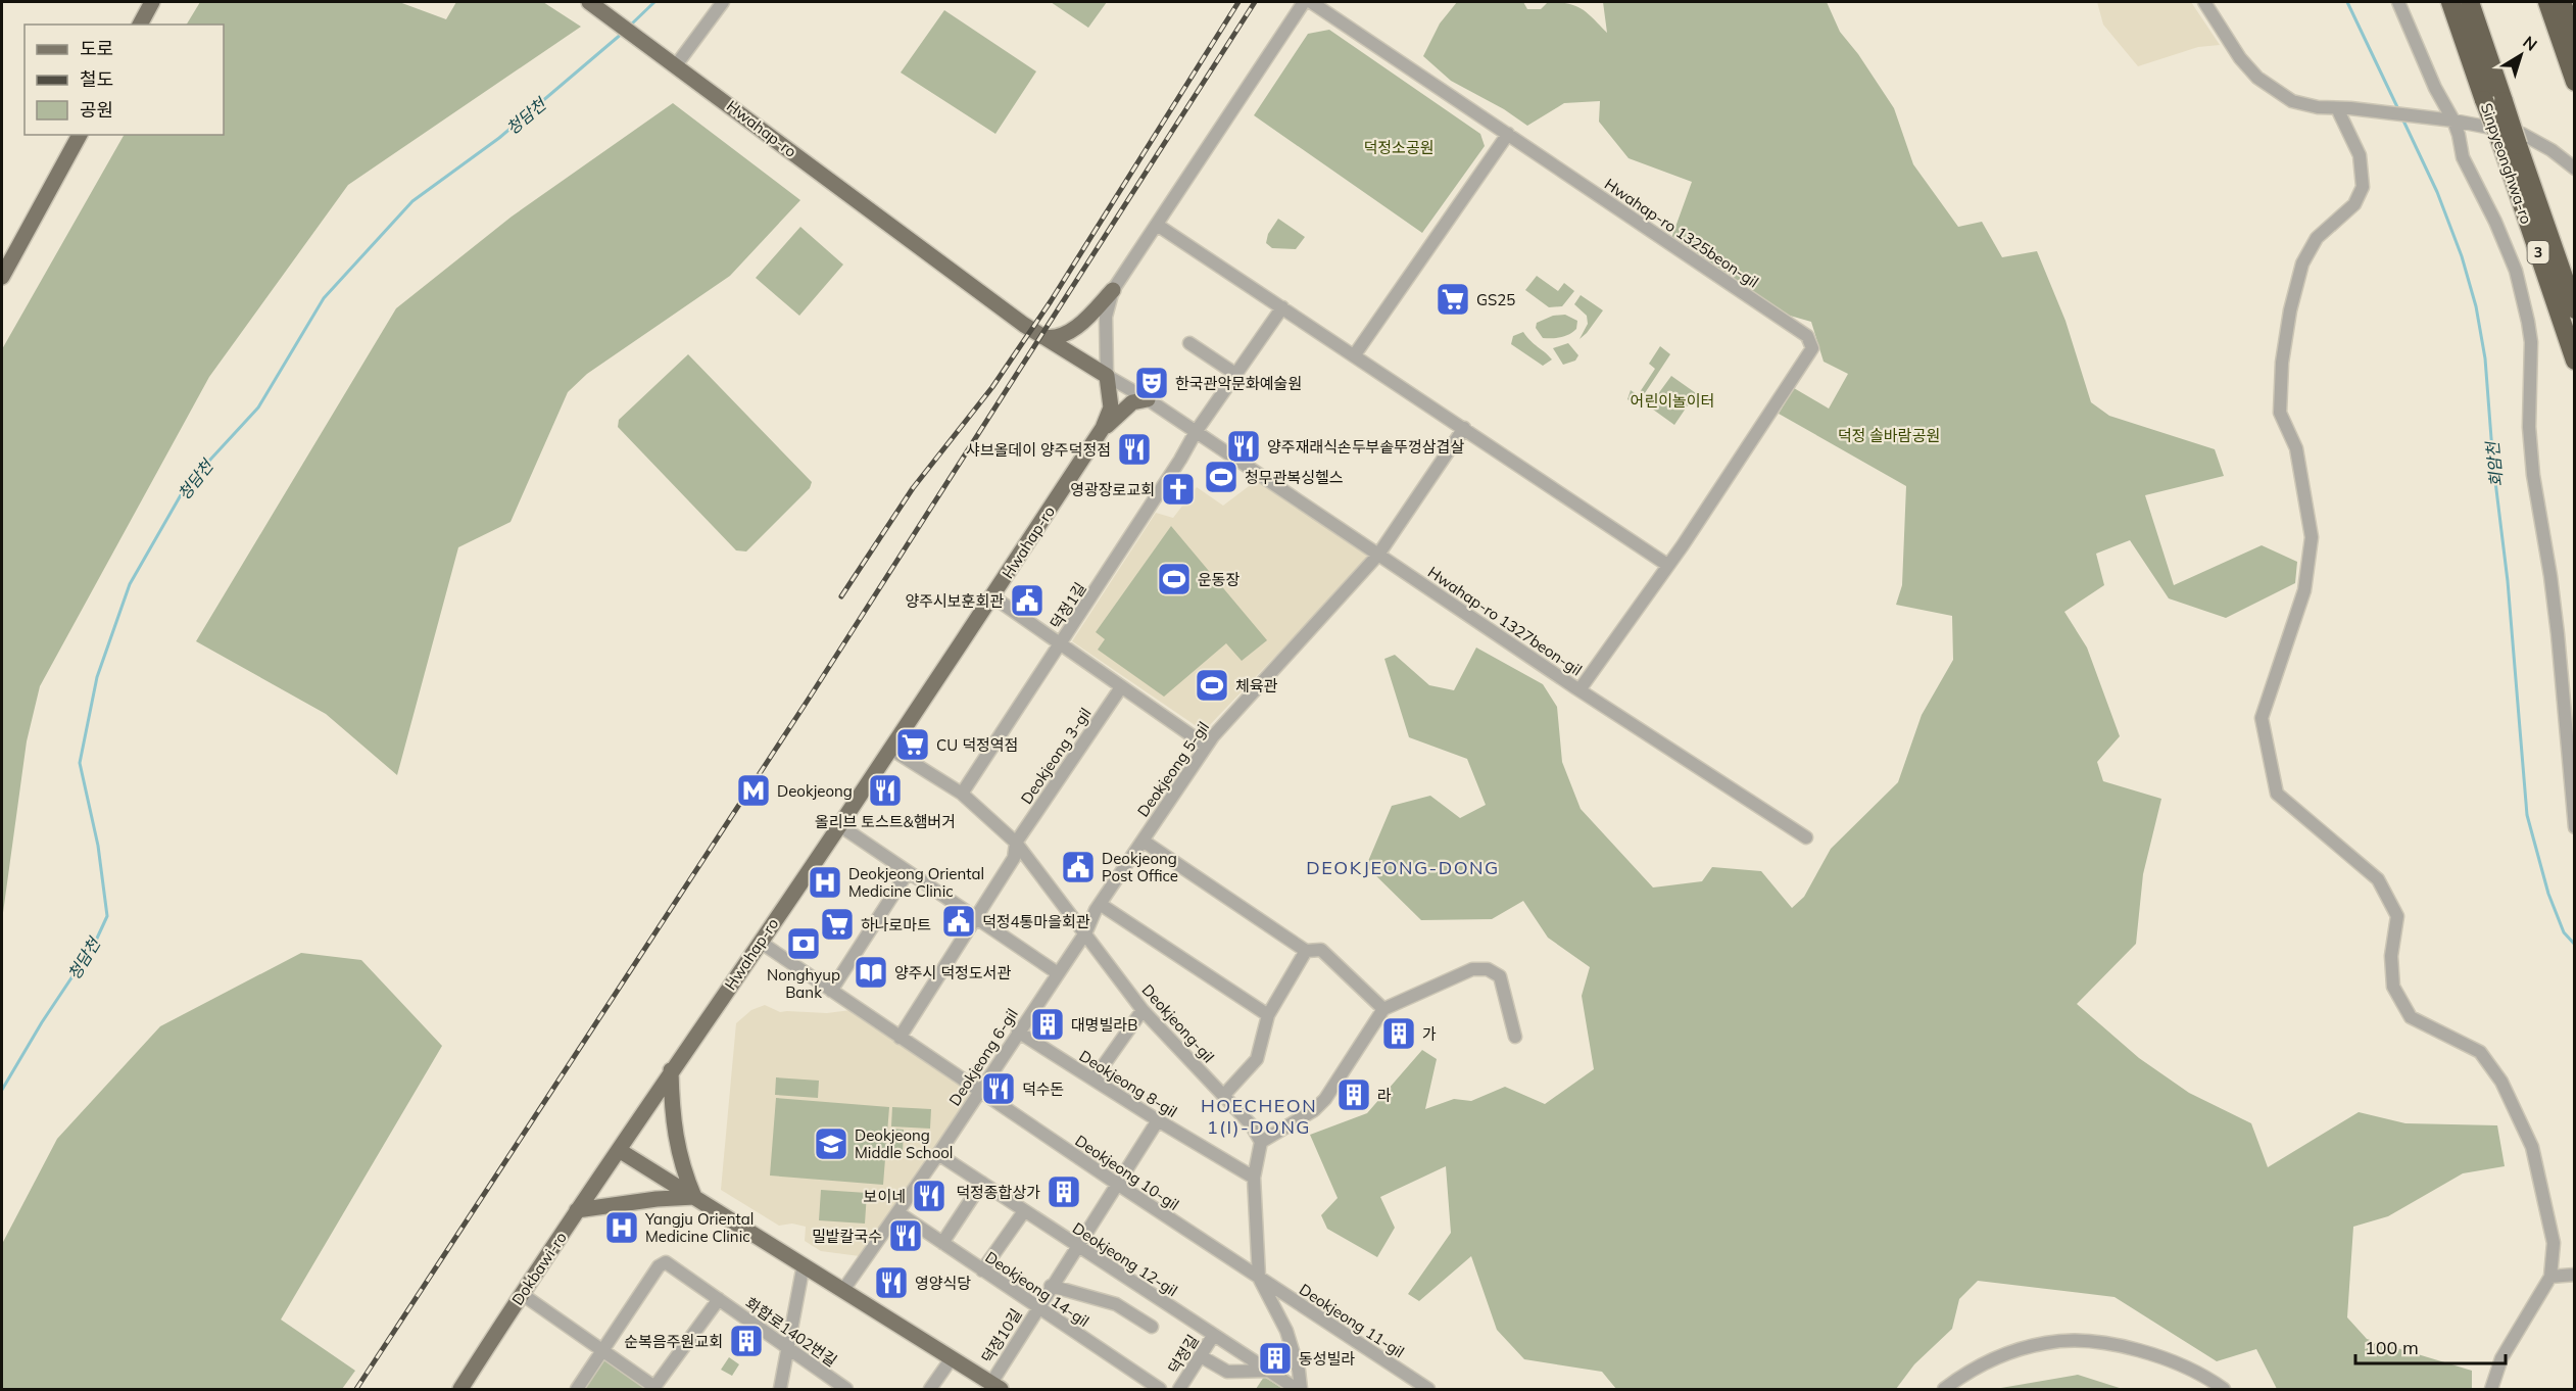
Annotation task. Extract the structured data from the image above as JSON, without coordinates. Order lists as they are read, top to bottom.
{
  "streets": {
    "highway": ["Sinpyeonghwa-ro", "3"],
    "main road": ["Hwahap-ro", "Dokbawi-ro"],
    "street": [
      "Hwahap-ro 1325beon-gil",
      "덕정1길",
      "Hwahap-ro 1327beon-gil",
      "Deokjeong 3-gil",
      "Deokjeong 5-gil",
      "Deokjeong-gil",
      "Deokjeong 6-gil",
      "Deokjeong 8-gil",
      "Deokjeong 10-gil",
      "Deokjeong 12-gil",
      "Deokjeong 14-gil",
      "Deokjeong 11-gil",
      "화합로1402번길",
      "덕정10길",
      "덕정길"
    ]
  },
  "crossings": [
    ["Hwahap-ro", "Deokjeong-gil"],
    ["Hwahap-ro", "Deokjeong 10-gil"],
    ["Hwahap-ro", "Dokbawi-ro"],
    ["Hwahap-ro 1325beon-gil", "Hwahap-ro 1327beon-gil"],
    ["덕정1길", "Hwahap-ro 1327beon-gil"],
    ["덕정1길", "Deokjeong-gil"],
    ["Hwahap-ro 1327beon-gil", "Deokjeong 5-gil"],
    ["Deokjeong 3-gil", "Deokjeong-gil"],
    ["Deokjeong 3-gil", "Deokjeong 10-gil"],
    ["Deokjeong 5-gil", "Deokjeong-gil"],
    ["Deokjeong 5-gil", "Deokjeong 6-gil"],
    ["Deokjeong-gil", "Deokjeong 6-gil"],
    ["Deokjeong 6-gil", "Deokjeong 8-gil"],
    ["Deokjeong 6-gil", "Deokjeong 10-gil"],
    ["Deokjeong 6-gil", "Deokjeong 12-gil"],
    ["Deokjeong 6-gil", "Deokjeong 14-gil"],
    ["Deokjeong 8-gil", "덕정10길"],
    ["Deokjeong 10-gil", "Deokjeong 11-gil"],
    ["Deokjeong 10-gil", "덕정10길"],
    ["Deokjeong 12-gil", "덕정10길"],
    ["Deokjeong 12-gil", "덕정길"],
    ["Deokjeong 14-gil", "덕정10길"]
  ],
  "districts": ["DEOKJEONG-DONG", "HOECHEON 1(I)-DONG"],
  "water": ["청담천", "회암천"],
  "parks": ["덕정소공원", "어린이놀이터", "덕정 솔바람공원"],
  "places": {
    "supermarket": ["GS25", "CU 덕정역점", "하나로마트"],
    "theatre": ["한국관악문화예술원"],
    "restaurant": [
      "양주재래식손두부솥뚜껑삼겹살",
      "샤브올데이 양주덕정점",
      "올리브 토스트&햄버거",
      "덕수돈",
      "보이네",
      "밀밭칼국수",
      "영양식당"
    ],
    "sports": ["청무관복싱헬스", "운동장", "체육관"],
    "church": ["영광장로교회"],
    "public building": ["양주시보훈회관", "Deokjeong Post Office", "덕정4통마을회관"],
    "metro station": ["Deokjeong"],
    "hospital": ["Deokjeong Oriental Medicine Clinic", "Yangju Oriental Medicine Clinic"],
    "bank": ["Nonghyup Bank"],
    "library": ["양주시 덕정도서관"],
    "building": [
      "대명빌라B",
      "가",
      "라",
      "덕정종합상가",
      "순복음주원교회",
      "동성빌라"
    ],
    "school or university": ["Deokjeong Middle School"]
  },
  "legend": ["도로", "철도", "공원"],
  "scale_bar": "100 m",
  "north": "top right"
}
